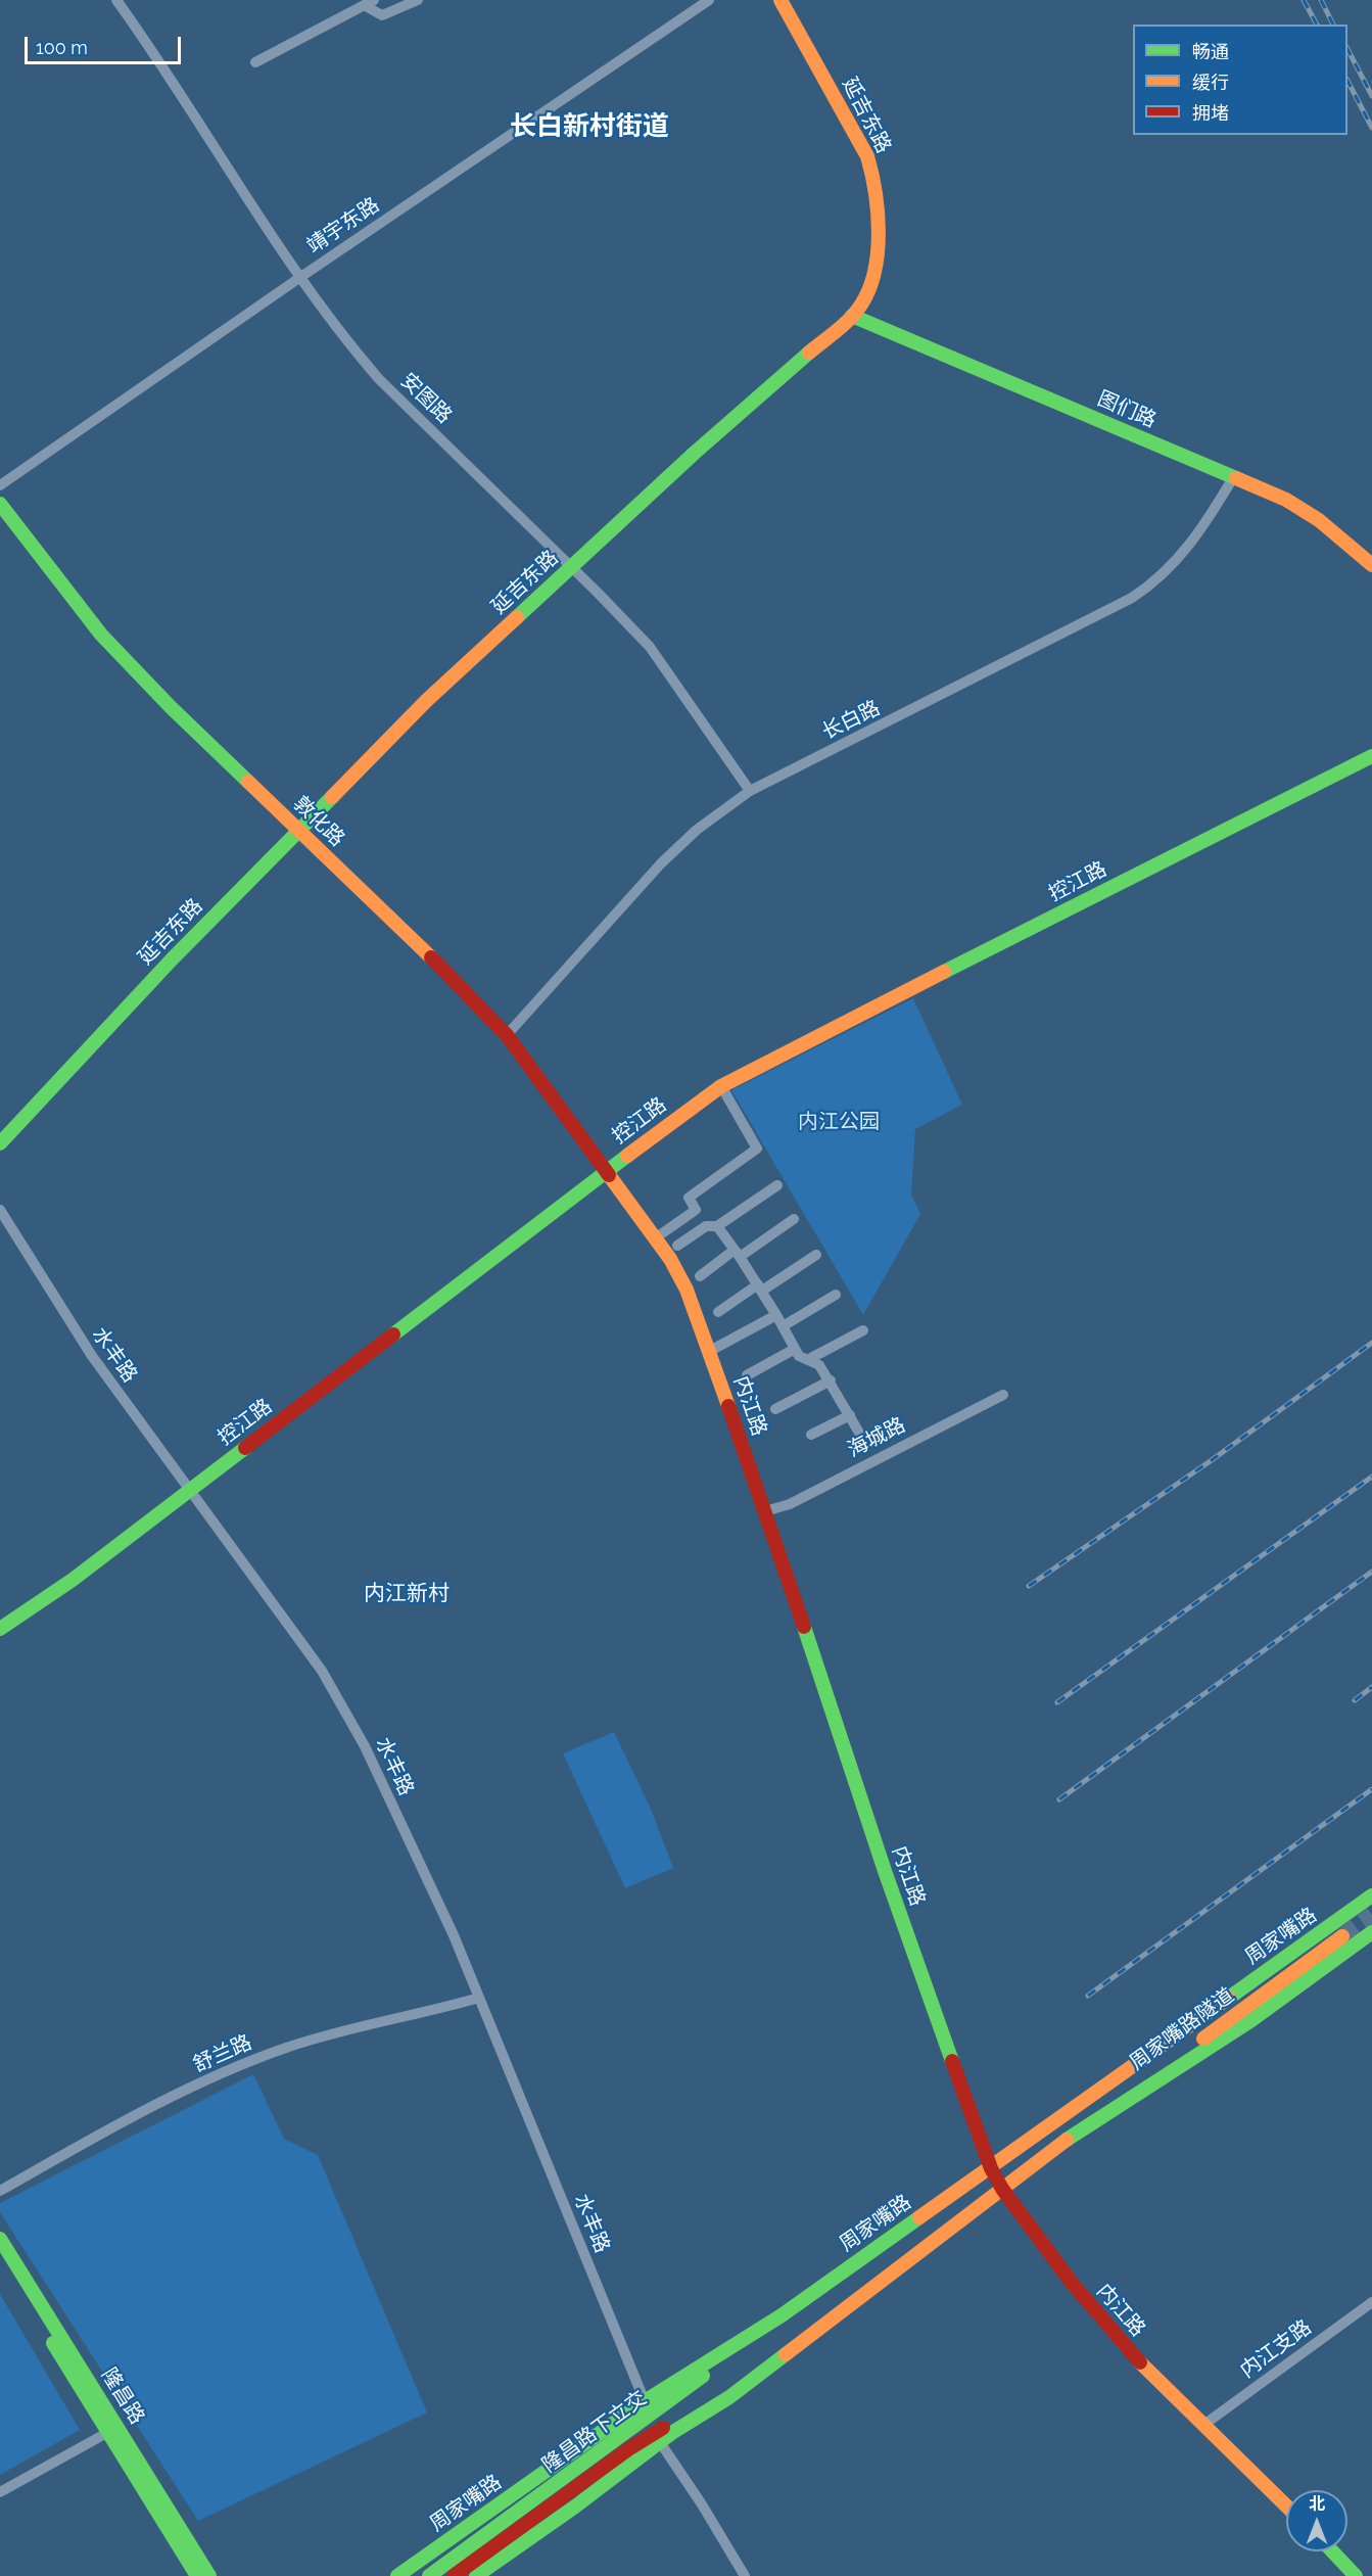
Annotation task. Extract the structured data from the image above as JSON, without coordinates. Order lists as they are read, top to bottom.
{
  "streets": {
    "main road": [
      "延吉东路",
      "图们路",
      "敦化路",
      "控江路",
      "内江路",
      "周家嘴路",
      "周家嘴路隧道",
      "隆昌路",
      "隆昌路下立交"
    ],
    "street": [
      "靖宇东路",
      "安图路",
      "长白路",
      "水丰路",
      "海城路",
      "舒兰路",
      "内江支路"
    ]
  },
  "crossings": [
    ["延吉东路", "安图路"],
    ["延吉东路", "图们路"],
    ["延吉东路", "敦化路"],
    ["靖宇东路", "安图路"],
    ["安图路", "长白路"],
    ["图们路", "长白路"],
    ["长白路", "敦化路"],
    ["敦化路", "控江路"],
    ["敦化路", "内江路"],
    ["控江路", "水丰路"],
    ["控江路", "内江路"],
    ["水丰路", "周家嘴路"],
    ["水丰路", "舒兰路"],
    ["内江路", "海城路"],
    ["内江路", "周家嘴路"],
    ["内江路", "内江支路"],
    ["周家嘴路", "隆昌路下立交"]
  ],
  "districts": ["长白新村街道", "内江新村"],
  "parks": ["内江公园"],
  "legend": ["畅通", "缓行", "拥堵"],
  "scale_bar": "100 m",
  "north": "top"
}
